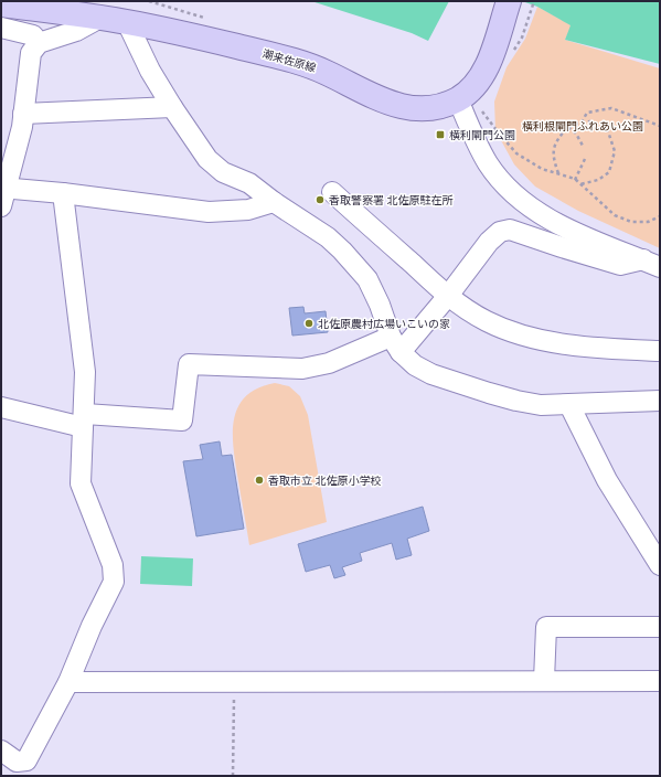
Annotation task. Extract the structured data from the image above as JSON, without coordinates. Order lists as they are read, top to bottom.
{
  "streets": {
    "main road": ["潮来佐原線"]
  },
  "parks": ["横利根閘門ふれあい公園"],
  "places": {
    "transit": ["横利閘門公園"],
    "other": ["香取警察署 北佐原駐在所", "北佐原農村広場いこいの家", "香取市立 北佐原小学校"]
  }
}
